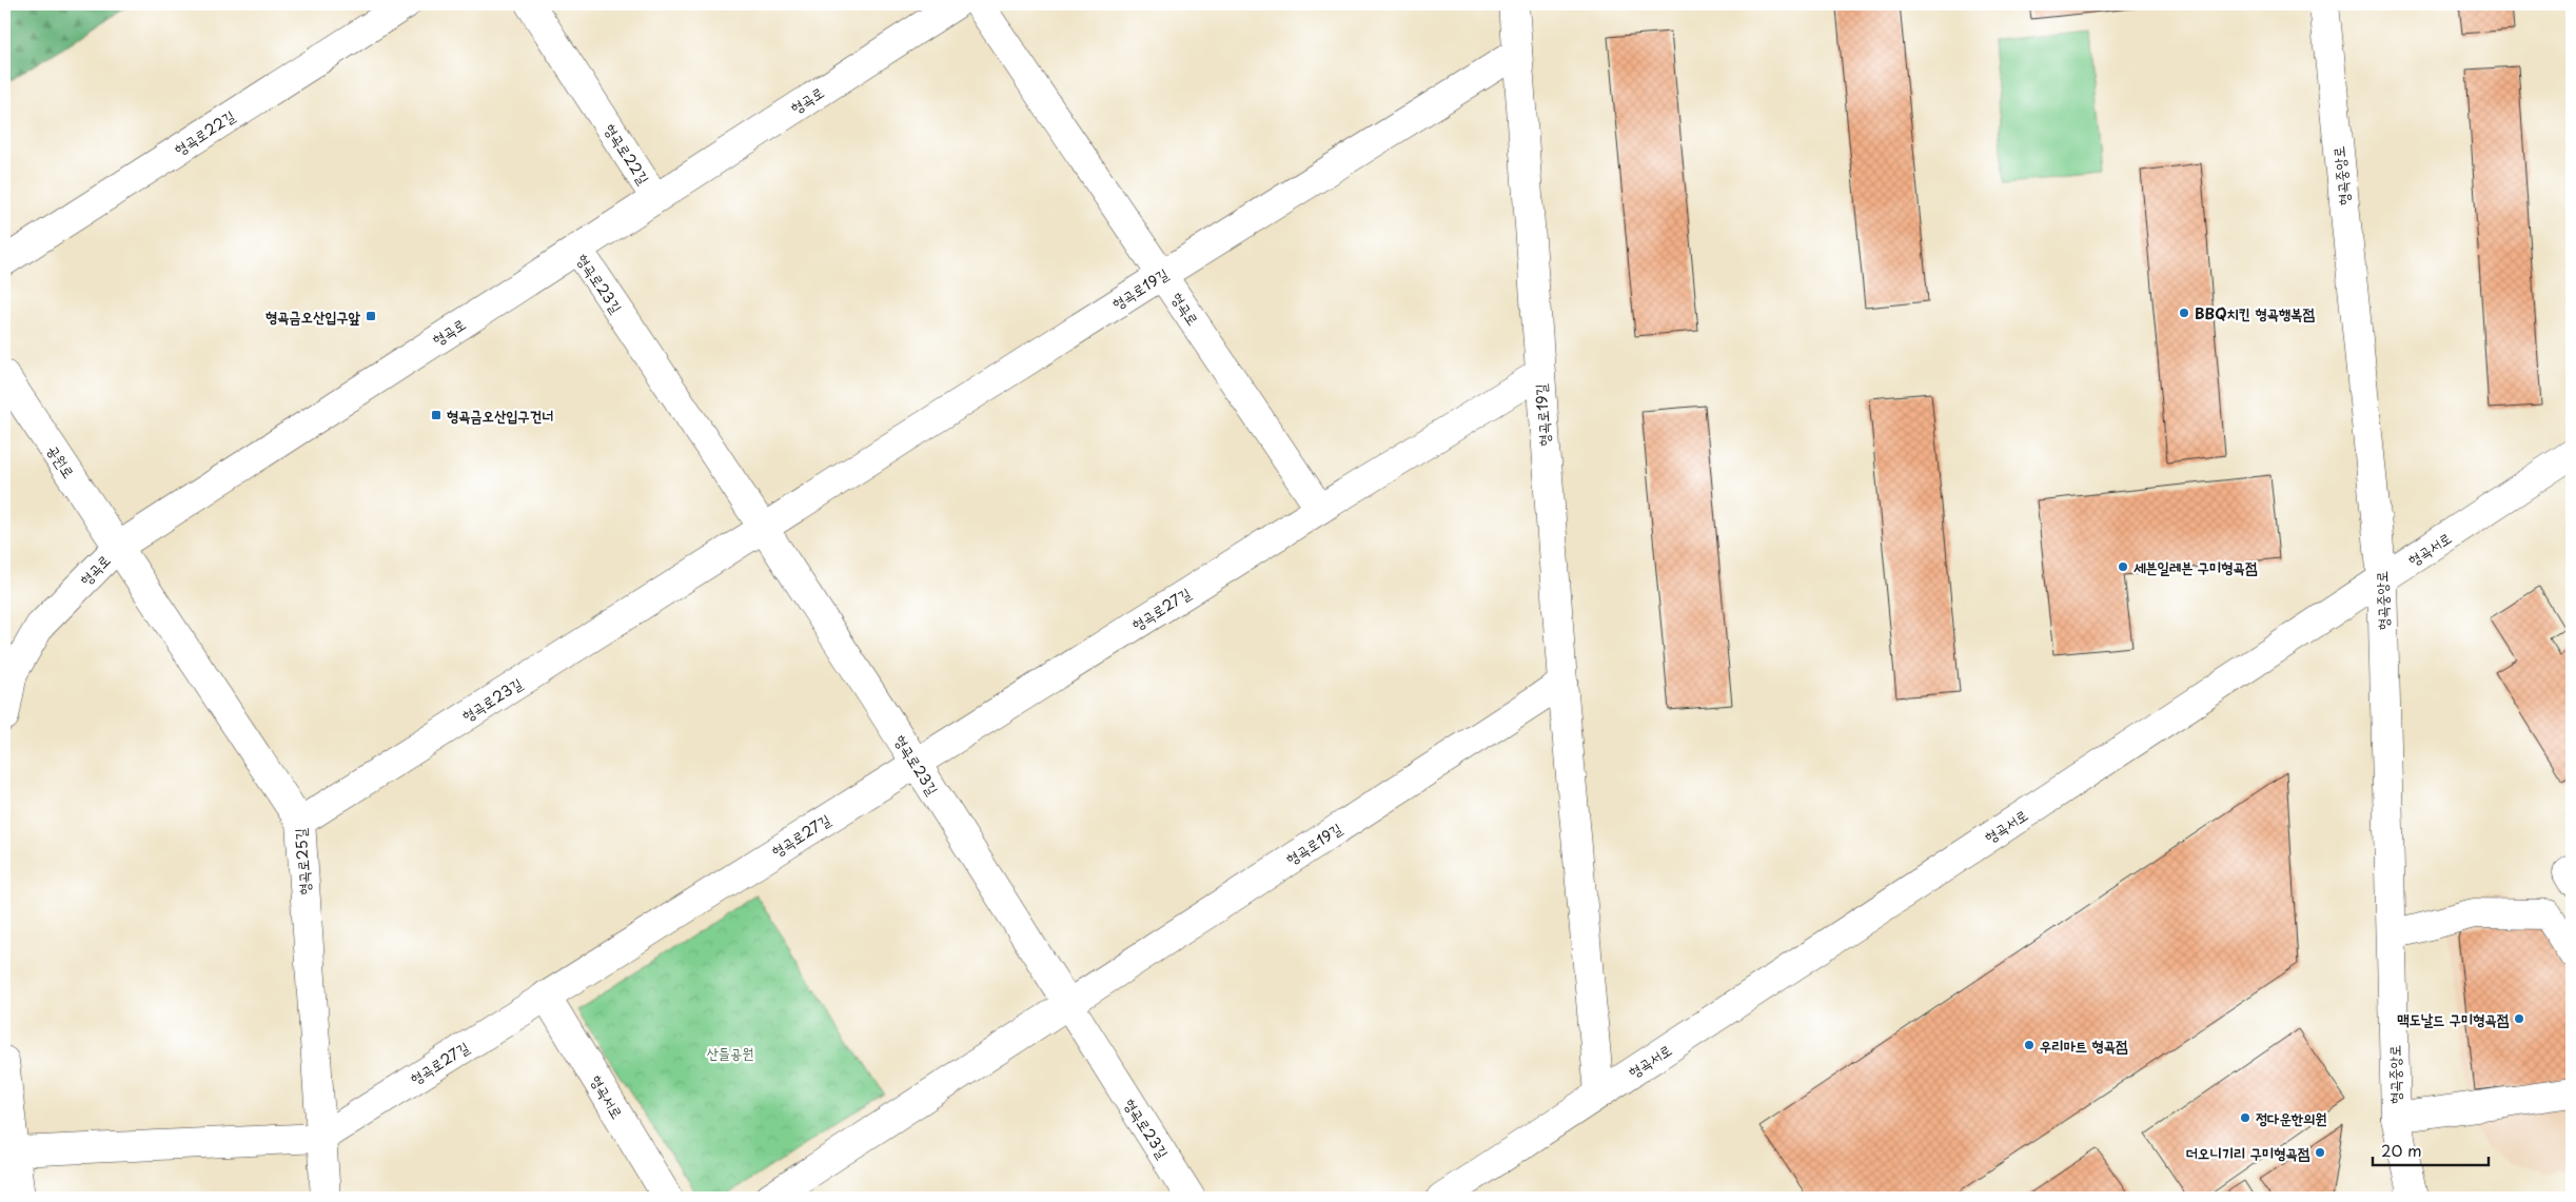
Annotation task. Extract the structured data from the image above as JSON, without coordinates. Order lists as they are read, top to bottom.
{
  "streets": {
    "street": [
      "형곡로",
      "형곡로22길",
      "형곡중앙로",
      "형곡로23길",
      "형곡로19길",
      "공원로",
      "형곡서로",
      "형곡로27길",
      "형곡로25길"
    ]
  },
  "crossings": [
    ["형곡로", "형곡로22길"],
    ["형곡로", "형곡로23길"],
    ["형곡로", "형곡로19길"],
    ["형곡로", "공원로"],
    ["형곡로", "형곡로27길"],
    ["형곡로", "형곡로25길"],
    ["형곡중앙로", "형곡서로"],
    ["형곡로23길", "형곡로19길"],
    ["형곡로23길", "형곡로27길"],
    ["형곡로23길", "형곡로25길"],
    ["형곡로19길", "형곡서로"],
    ["형곡로19길", "형곡로27길"],
    ["공원로", "형곡로25길"],
    ["형곡서로", "형곡로27길"],
    ["형곡로27길", "형곡로25길"]
  ],
  "parks": ["산들공원"],
  "places": {
    "other": [
      "BBQ치킨 형곡행복점",
      "세븐일레븐 구미형곡점",
      "맥도날드 구미형곡점",
      "우리마트 형곡점",
      "정다운한의원",
      "더오니기리 구미형곡점"
    ],
    "transit": ["형곡금오산입구앞", "형곡금오산입구건너"]
  },
  "scale_bar": "20 m"
}
